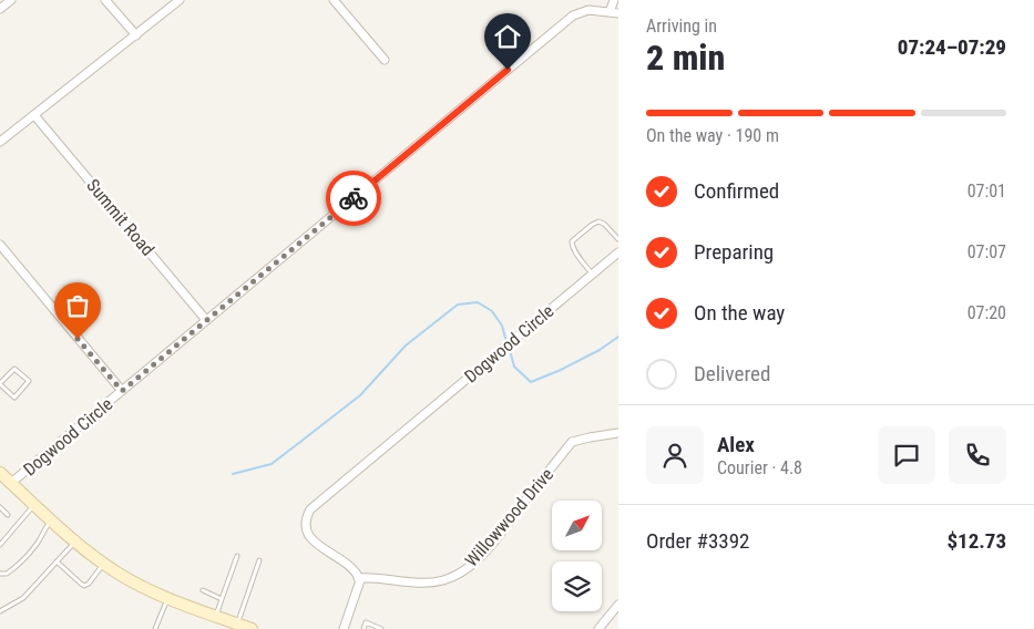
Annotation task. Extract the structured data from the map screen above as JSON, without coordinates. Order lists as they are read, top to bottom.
{
  "streets": {
    "street": ["Summit Road", "Dogwood Circle", "Willowwood Drive"]
  },
  "crossings": [
    ["Summit Road", "Dogwood Circle"],
    ["Dogwood Circle", "Willowwood Drive"]
  ],
  "north": "top right",
  "page": {
    "heading": ["2 min", "Arriving in", "07:24–07:29"],
    "panel": [
      "Alex",
      "Courier · 4.8",
      "Order #3392",
      "$12.73"
    ],
    "bar": "On the way · 190 m",
    "list": [
      ["Confirmed", "07:01"],
      ["Preparing", "07:07"],
      ["On the way", "07:20"],
      "Delivered"
    ]
  }
}
